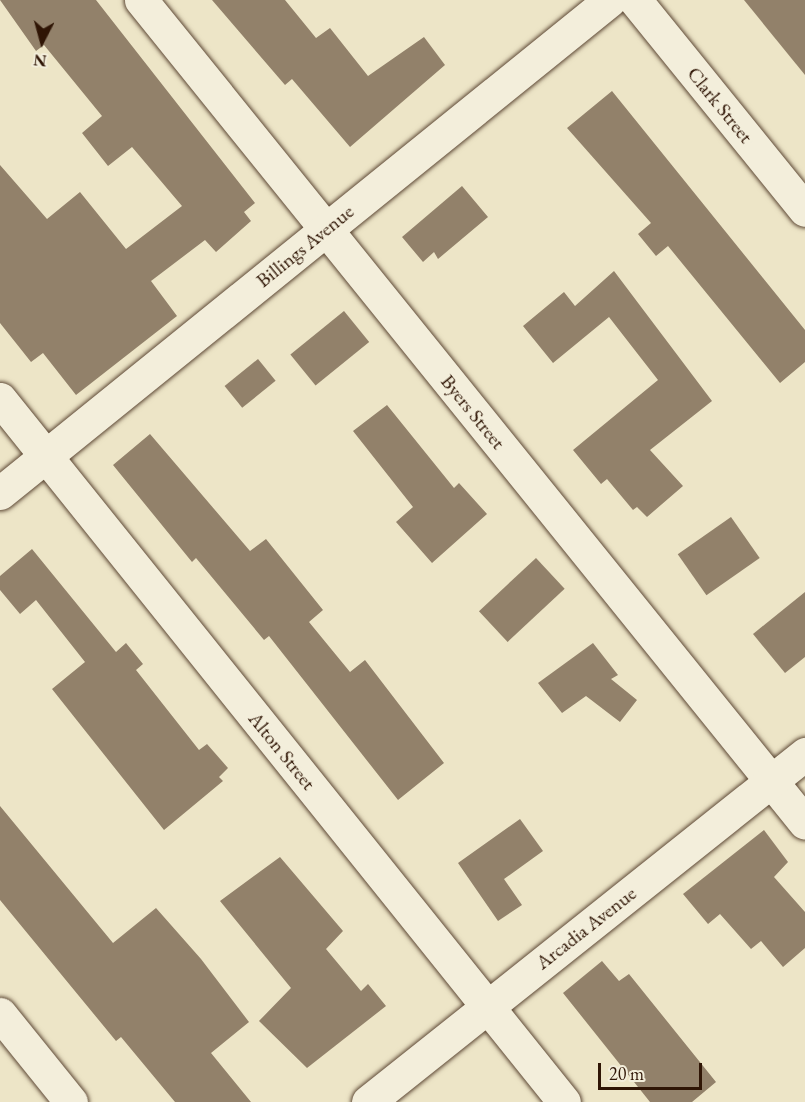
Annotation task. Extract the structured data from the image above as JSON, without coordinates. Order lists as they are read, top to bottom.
{
  "streets": {
    "street": [
      "Clark Street",
      "Billings Avenue",
      "Byers Street",
      "Alton Street",
      "Arcadia Avenue"
    ]
  },
  "crossings": [
    ["Billings Avenue", "Byers Street"],
    ["Billings Avenue", "Alton Street"],
    ["Byers Street", "Arcadia Avenue"],
    ["Alton Street", "Arcadia Avenue"]
  ],
  "scale_bar": "20 m",
  "north": "bottom"
}
